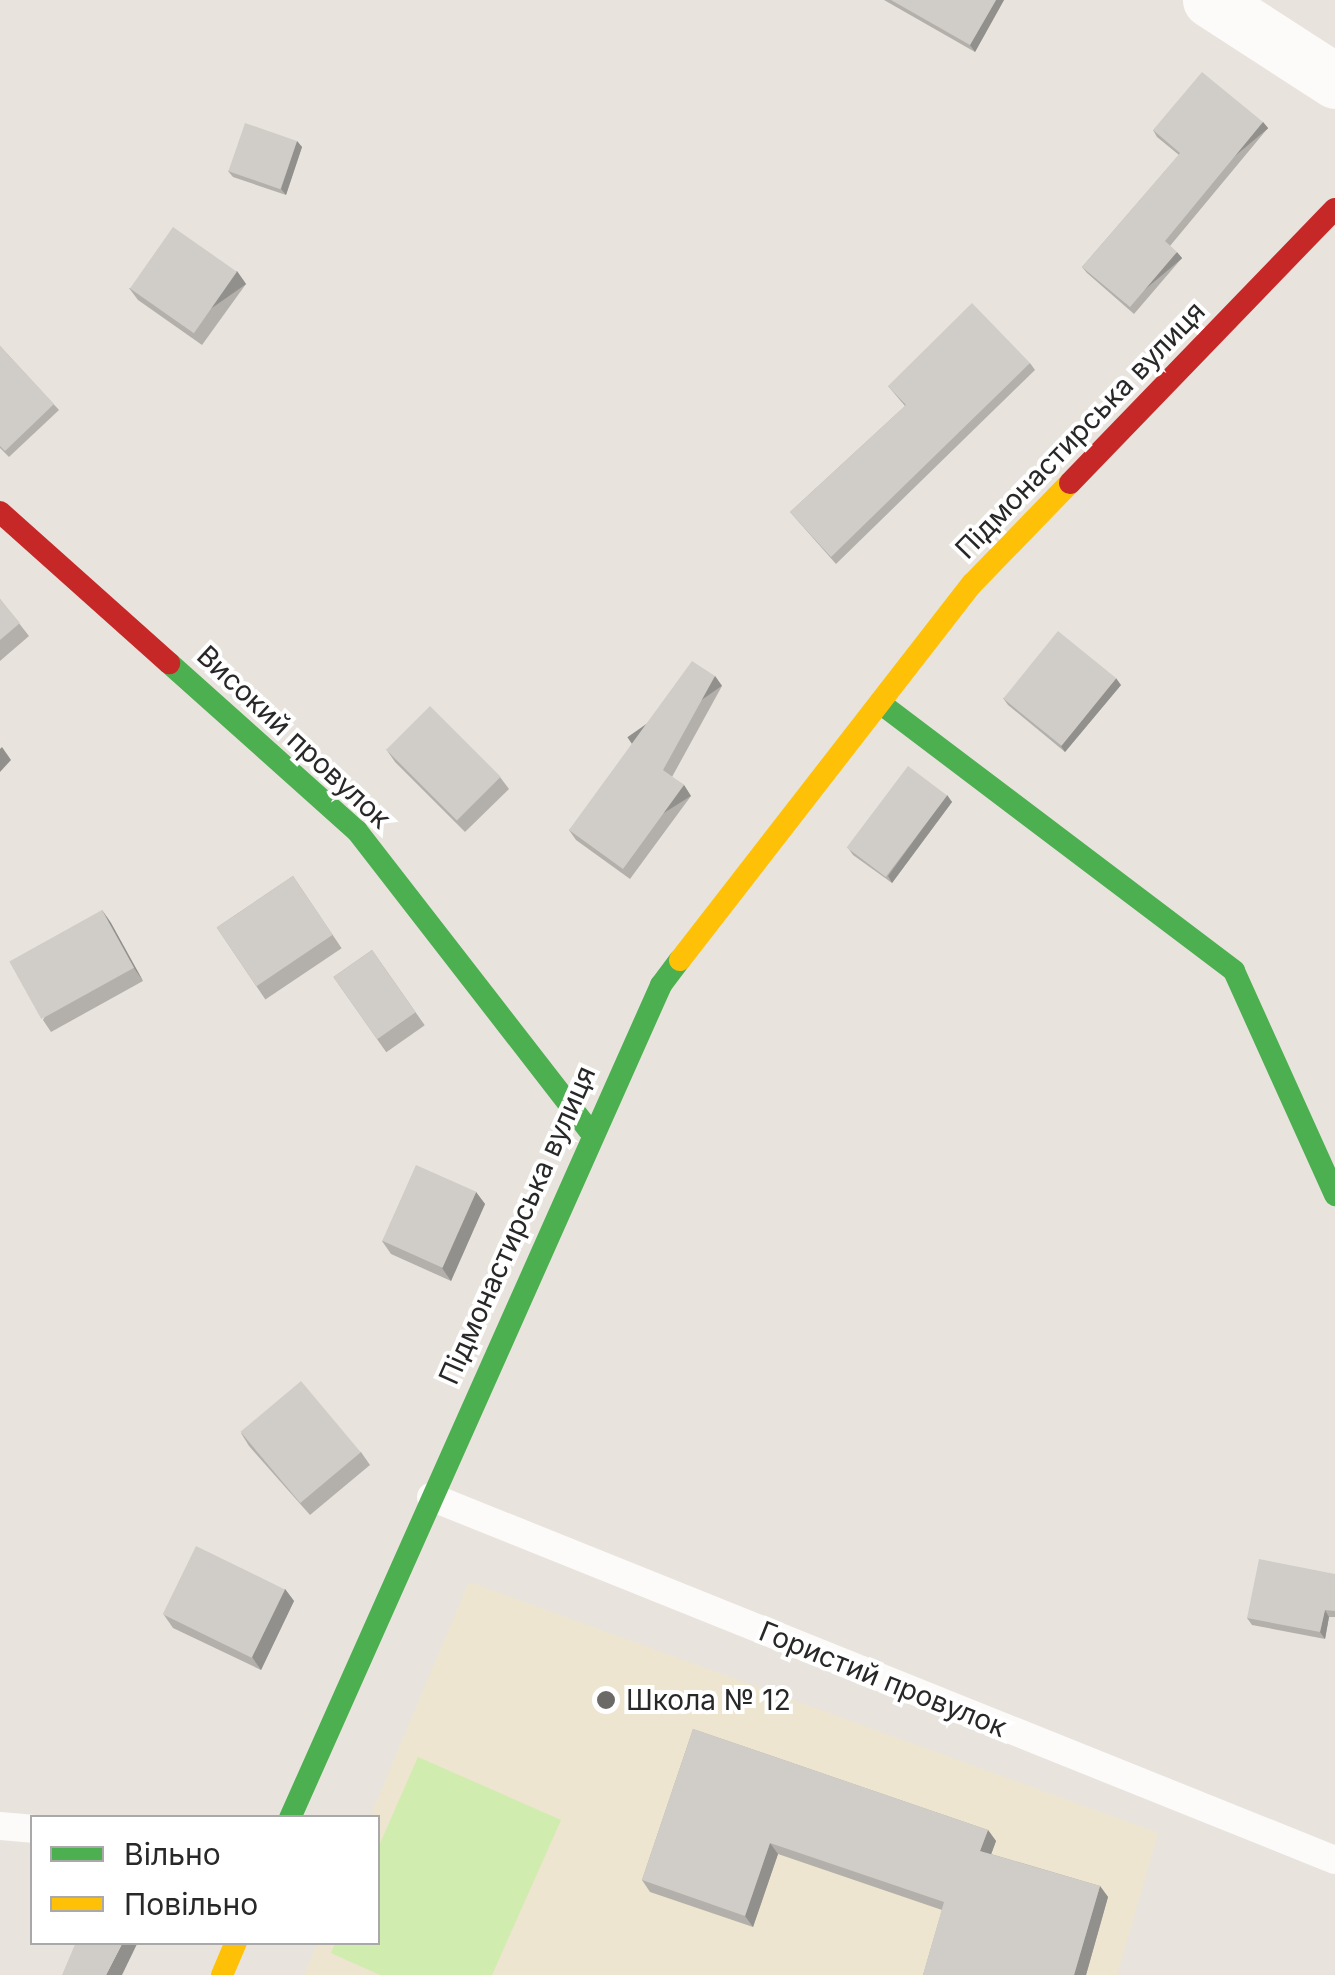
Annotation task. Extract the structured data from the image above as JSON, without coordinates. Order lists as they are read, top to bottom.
{
  "streets": {
    "street": ["Підмонастирська вулиця", "Високий провулок"],
    "lane": ["Гористий провулок"]
  },
  "crossings": [
    ["Підмонастирська вулиця", "Високий провулок"],
    ["Підмонастирська вулиця", "Гористий провулок"]
  ],
  "places": ["Школа № 12"],
  "legend": ["Вільно", "Повільно"]
}
